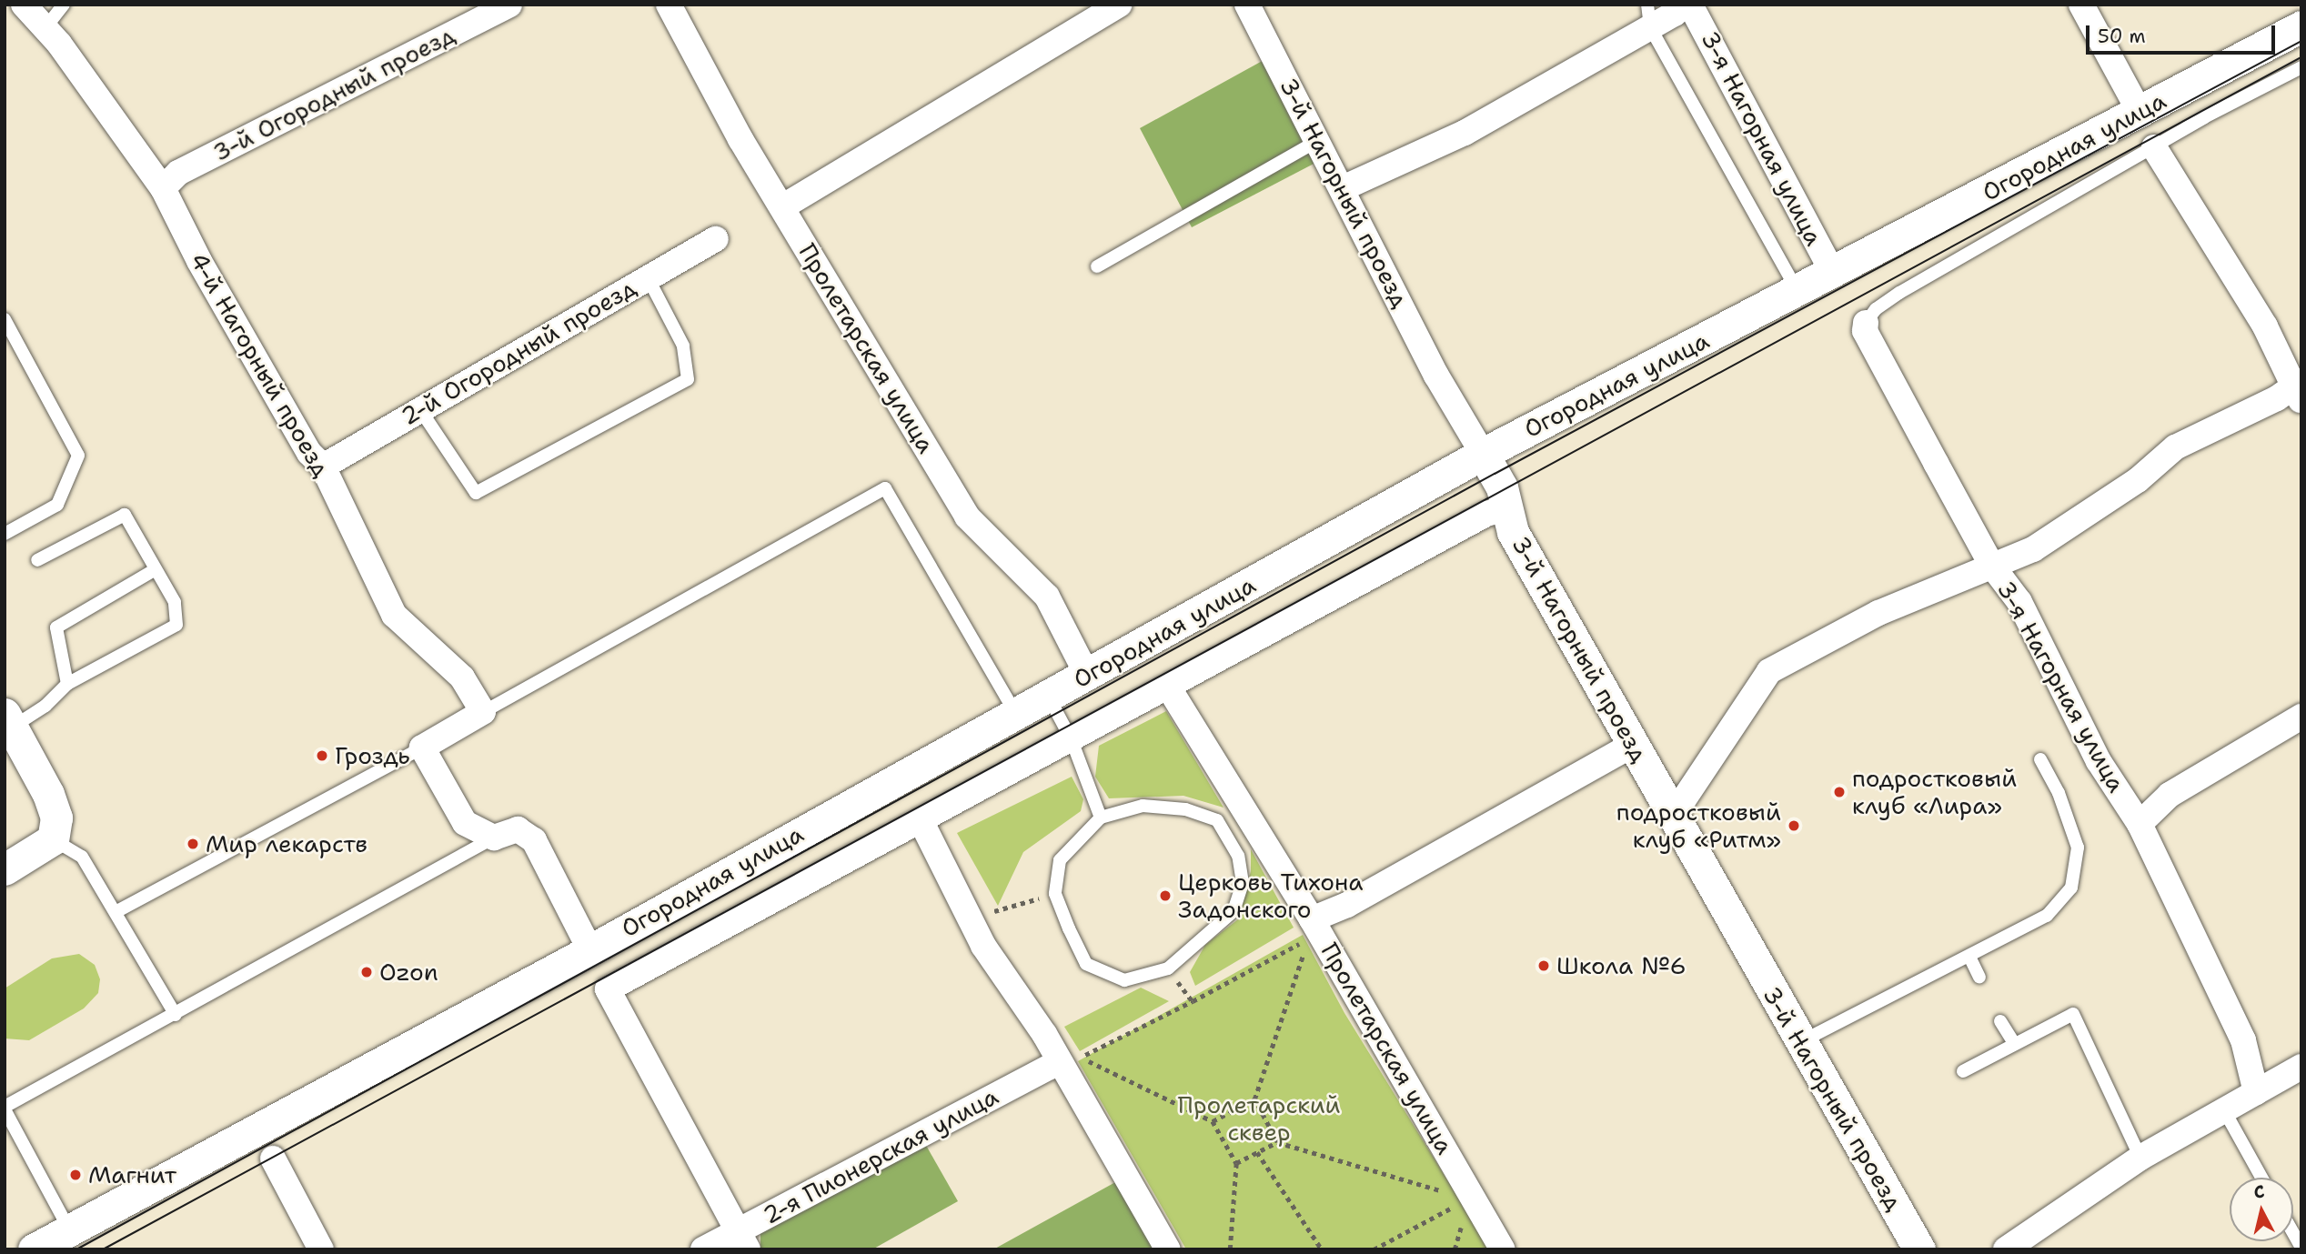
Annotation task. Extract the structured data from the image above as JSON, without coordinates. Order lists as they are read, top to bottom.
{
  "streets": {
    "street": [
      "3-й Огородный проезд",
      "3-я Нагорная улица",
      "Огородная улица",
      "3-й Нагорный проезд",
      "Пролетарская улица",
      "2-й Огородный проезд",
      "4-й Нагорный проезд",
      "2-я Пионерская улица"
    ]
  },
  "crossings": [
    ["3-й Огородный проезд", "4-й Нагорный проезд"],
    ["3-я Нагорная улица", "Огородная улица"],
    ["Огородная улица", "3-й Нагорный проезд"],
    ["Огородная улица", "Пролетарская улица"],
    ["2-й Огородный проезд", "4-й Нагорный проезд"]
  ],
  "parks": ["Пролетарский сквер"],
  "places": [
    "Гроздь",
    "подростковый клуб «Лира»",
    "подростковый клуб «Ритм»",
    "Мир лекарств",
    "Церковь Тихона Задонского",
    "Школа №6",
    "Ozon",
    "Магнит"
  ],
  "scale_bar": "50 m",
  "north": "top"
}
